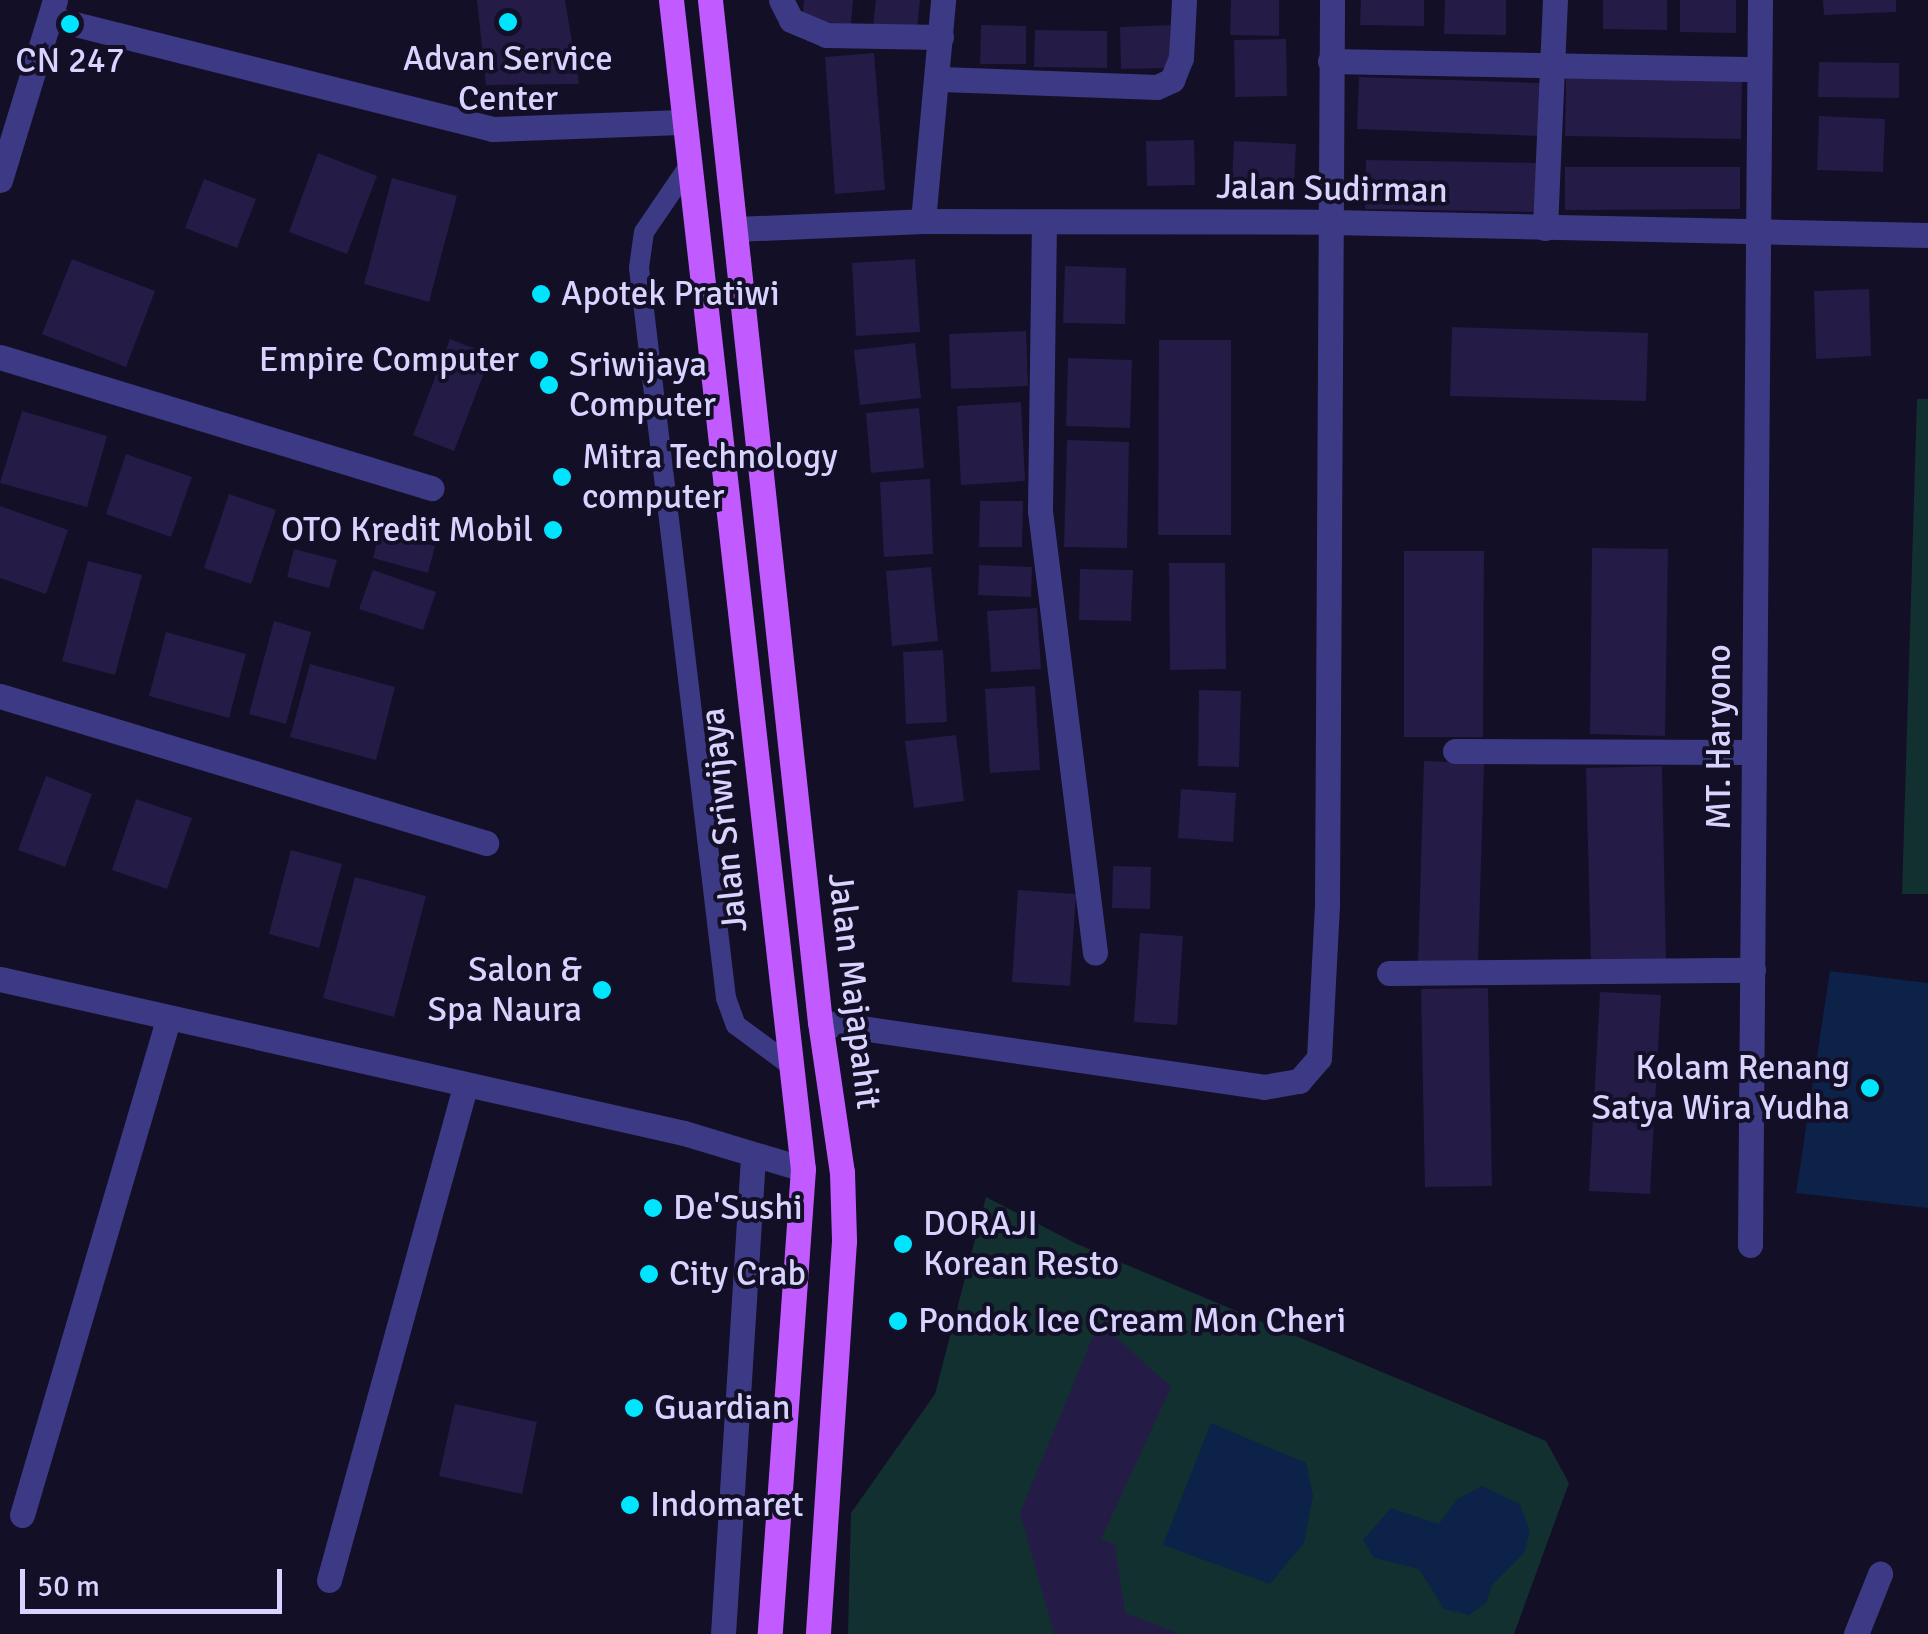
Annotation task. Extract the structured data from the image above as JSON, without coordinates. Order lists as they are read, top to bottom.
{
  "streets": {
    "main road": ["Jalan Sriwijaya", "Jalan Majapahit"],
    "street": ["Jalan Sudirman", "MT. Haryono"]
  },
  "crossings": [
    ["Jalan Sudirman", "MT. Haryono"],
    ["Jalan Sudirman", "Jalan Majapahit"]
  ],
  "places": [
    "Advan Service Center",
    "CN 247",
    "Apotek Pratiwi",
    "Empire Computer",
    "Sriwijaya Computer",
    "Mitra Technology computer",
    "OTO Kredit Mobil",
    "Salon & Spa Naura",
    "Kolam Renang Satya Wira Yudha",
    "De'Sushi",
    "DORAJI Korean Resto",
    "City Crab",
    "Pondok Ice Cream Mon Cheri",
    "Guardian",
    "Indomaret"
  ],
  "scale_bar": "50 m"
}
